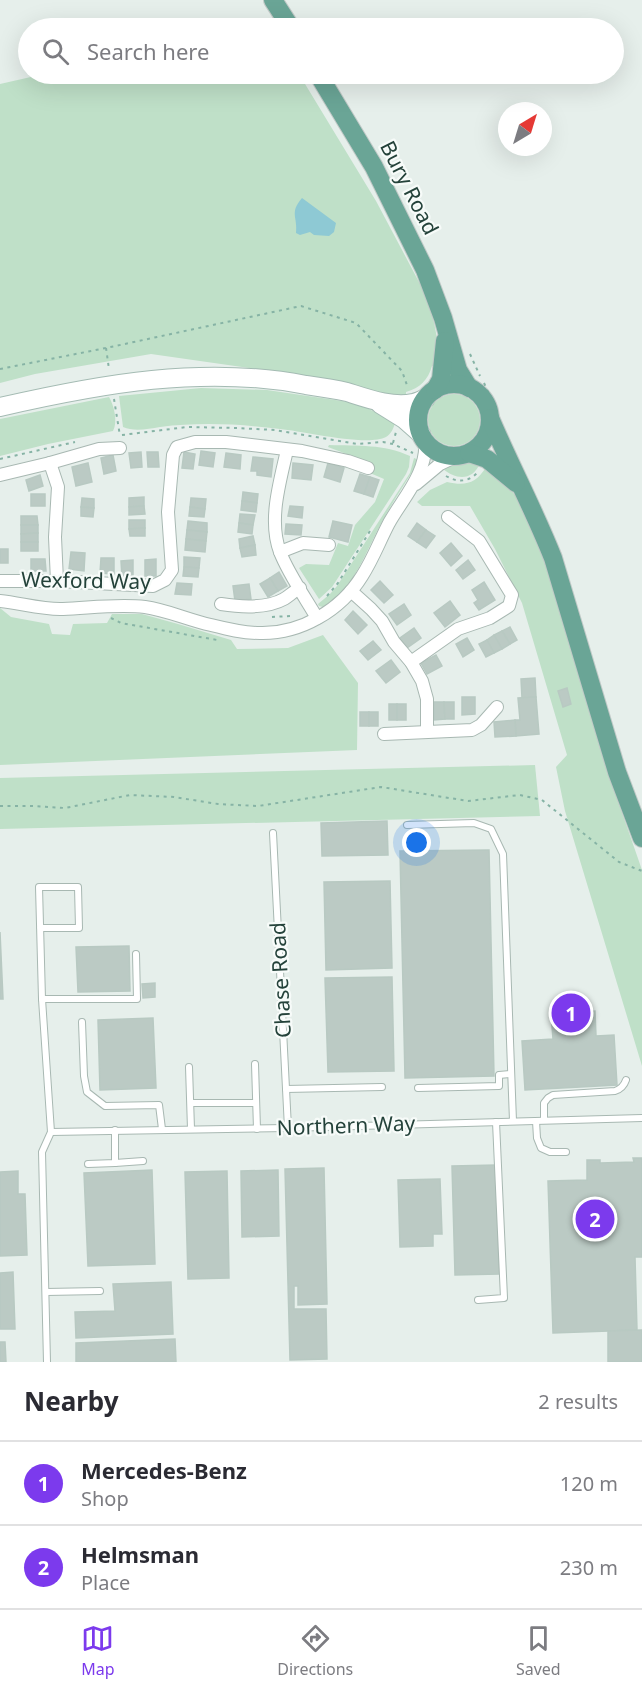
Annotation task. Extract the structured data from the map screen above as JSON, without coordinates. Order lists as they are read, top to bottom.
{
  "streets": {
    "main road": ["Bury Road"],
    "street": ["Wexford Way"],
    "lane": ["Chase Road", "Northern Way"]
  },
  "crossings": [
    ["Chase Road", "Northern Way"]
  ],
  "north": "top right",
  "page": {
    "search": "Search here",
    "pins": ["1", "2"],
    "heading": ["Nearby", "2 results"],
    "list": [
      {
        "mark": "1",
        "name": "Mercedes-Benz",
        "note": "Shop",
        "value": "120 m"
      },
      {
        "mark": "2",
        "name": "Helmsman",
        "note": "Place",
        "value": "230 m"
      }
    ],
    "nav": ["Map", "Directions", "Saved"]
  }
}
